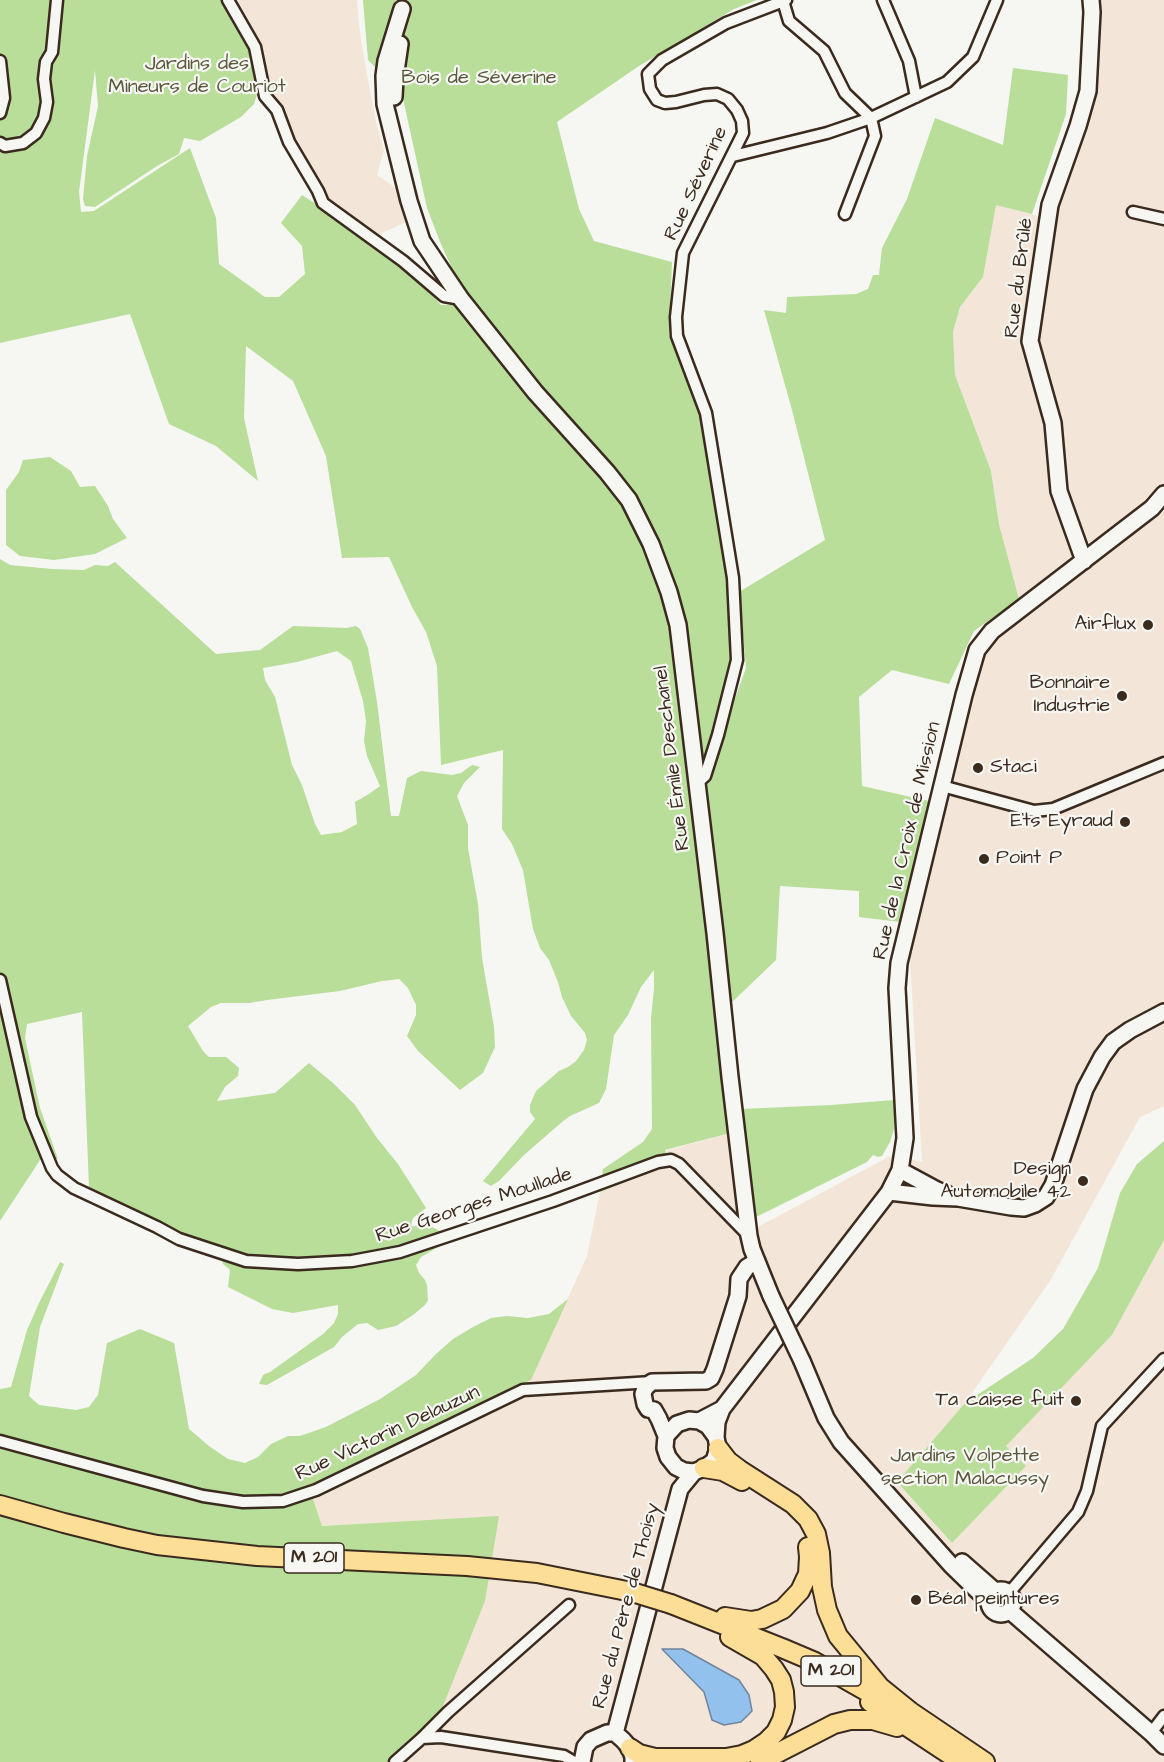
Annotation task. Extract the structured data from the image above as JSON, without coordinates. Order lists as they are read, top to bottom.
{
  "streets": {
    "highway": ["M 201"],
    "main road": [
      "Rue du Brûlé",
      "Rue Émile Deschanel",
      "Rue de la Croix de Mission",
      "Rue du Père de Thoisy"
    ],
    "street": ["Rue Séverine", "Rue Georges Moullade", "Rue Victorin Delauzun"]
  },
  "crossings": [
    ["Rue Séverine", "Rue Émile Deschanel"],
    ["Rue du Brûlé", "Rue de la Croix de Mission"],
    ["Rue Émile Deschanel", "Rue Georges Moullade"]
  ],
  "parks": ["Jardins des Mineurs de Couriot", "Bois de Séverine", "Jardins Volpette section Malacussy"],
  "places": [
    "Airflux",
    "Bonnaire Industrie",
    "Staci",
    "Ets Eyraud",
    "Point P",
    "Design Automobile 42",
    "Ta caisse fuit",
    "Béal peintures"
  ]
}
